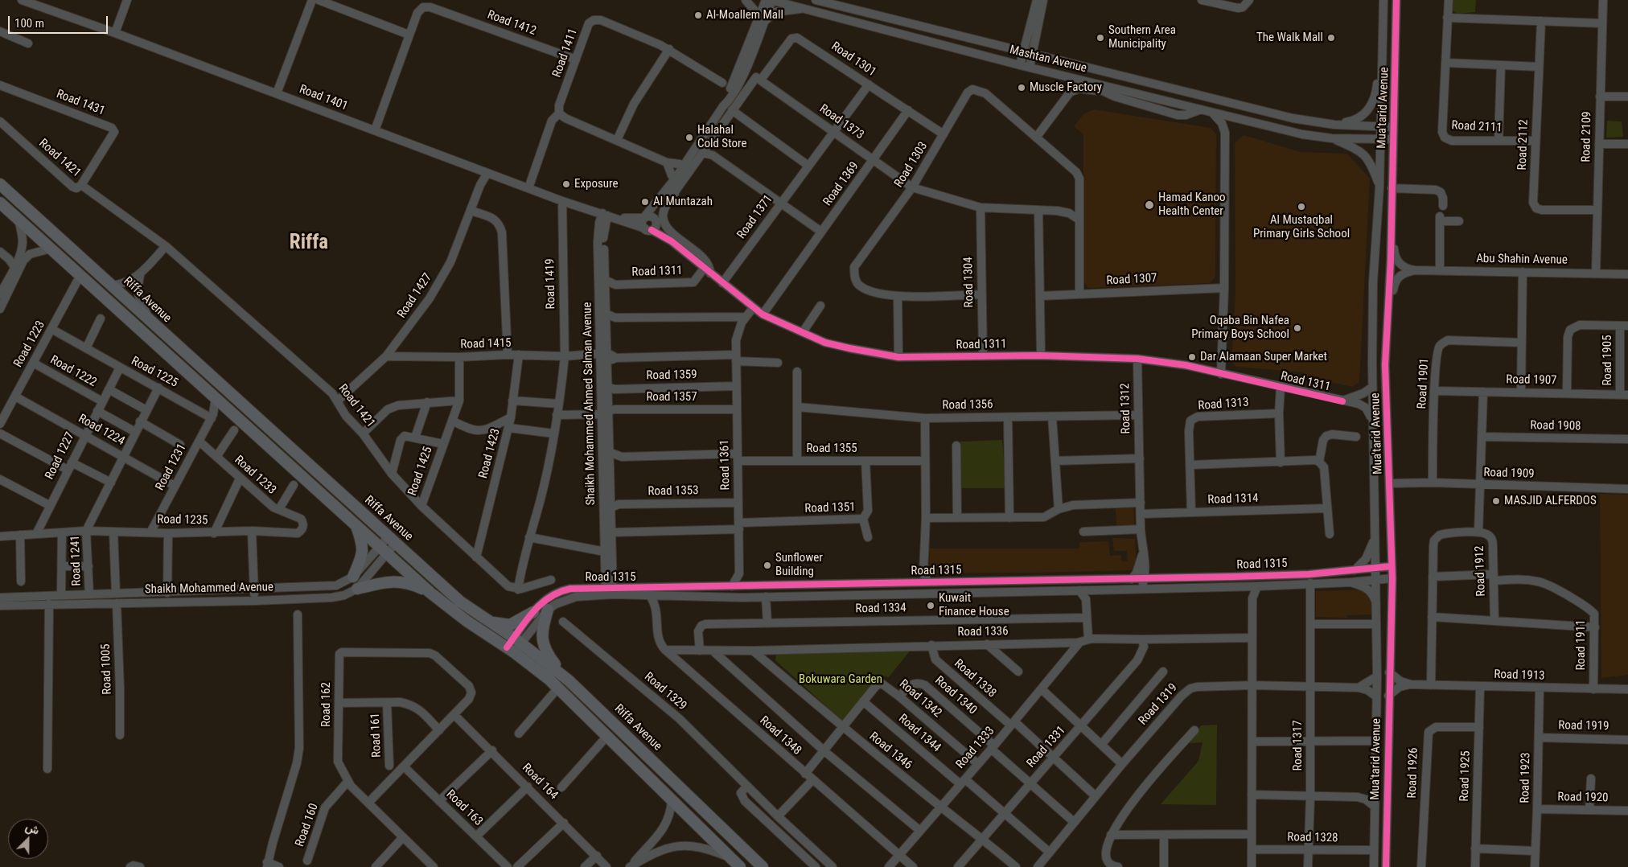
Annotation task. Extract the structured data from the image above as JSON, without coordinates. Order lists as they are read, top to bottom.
{
  "streets": {
    "main road": ["Riffa Avenue"],
    "street": [
      "Road 1412",
      "Road 1411",
      "Road 1301",
      "Mashtan Avenue",
      "Road 1401",
      "Road 1431",
      "Mua'tarid Avenue",
      "Road 1373",
      "Road 2111",
      "Road 2109",
      "Road 2112",
      "Road 1421",
      "Road 1303",
      "Road 1369",
      "Road 1371",
      "Abu Shahin Avenue",
      "Road 1311",
      "Road 1307",
      "Road 1304",
      "Road 1419",
      "Road 1427",
      "Road 1223",
      "Road 1415",
      "Road 1905",
      "Road 1222",
      "Road 1225",
      "Road 1359",
      "Road 1907",
      "Road 1901",
      "Road 1357",
      "Shaikh Mohammed Ahmed Salman Avenue",
      "Road 1313",
      "Road 1356",
      "Road 1312",
      "Road 1908",
      "Road 1224",
      "Road 1355",
      "Road 1423",
      "Road 1227",
      "Road 1361",
      "Road 1231",
      "Road 1425",
      "Road 1909",
      "Road 1233",
      "Road 1353",
      "Road 1314",
      "Road 1351",
      "Road 1235",
      "Road 1241",
      "Road 1315",
      "Road 1912",
      "Shaikh Mohammed Avenue",
      "Road 1334",
      "Road 1336",
      "Road 1911",
      "Road 1005",
      "Road 1913",
      "Road 1338",
      "Road 1329",
      "Road 1340",
      "Road 1342",
      "Road 162",
      "Road 1319",
      "Road 1919",
      "Road 1344",
      "Road 161",
      "Road 1348",
      "Road 1317",
      "Road 1331",
      "Road 1333",
      "Road 1346",
      "Road 1926",
      "Road 1925",
      "Road 1923",
      "Road 164",
      "Road 1920",
      "Road 163",
      "Road 160",
      "Road 1328"
    ]
  },
  "crossings": [
    ["Road 1412", "Road 1411"],
    ["Road 1412", "Road 1401"],
    ["Road 1301", "Road 1373"],
    ["Road 1301", "Road 1303"],
    ["Road 1301", "Road 1369"],
    ["Road 1301", "Road 1371"],
    ["Road 1301", "Road 1311"],
    ["Mashtan Avenue", "Mua'tarid Avenue"],
    ["Road 1401", "Road 1311"],
    ["Road 1401", "Road 1419"],
    ["Road 1401", "Road 1427"],
    ["Road 1401", "Shaikh Mohammed Ahmed Salman Avenue"],
    ["Road 1431", "Road 1421"],
    ["Mua'tarid Avenue", "Abu Shahin Avenue"],
    ["Mua'tarid Avenue", "Road 1311"],
    ["Mua'tarid Avenue", "Road 1909"],
    ["Mua'tarid Avenue", "Road 1315"],
    ["Mua'tarid Avenue", "Road 1913"],
    ["Mua'tarid Avenue", "Road 1319"],
    ["Mua'tarid Avenue", "Road 1328"],
    ["Road 1373", "Road 1303"],
    ["Road 1373", "Road 1369"],
    ["Road 1373", "Road 1371"],
    ["Road 2111", "Road 2112"],
    ["Road 2109", "Road 2112"],
    ["Road 2109", "Abu Shahin Avenue"],
    ["Road 1421", "Road 1427"],
    ["Road 1421", "Road 1423"],
    ["Road 1421", "Road 1425"],
    ["Road 1303", "Road 1307"],
    ["Road 1303", "Road 1304"],
    ["Road 1369", "Road 1311"],
    ["Road 1371", "Road 1311"],
    ["Road 1311", "Road 1304"],
    ["Road 1311", "Shaikh Mohammed Ahmed Salman Avenue"],
    ["Road 1311", "Road 1313"],
    ["Road 1311", "Road 1312"],
    ["Road 1311", "Road 1361"],
    ["Road 1419", "Road 1415"],
    ["Road 1427", "Road 1415"],
    ["Riffa Avenue", "Road 1315"],
    ["Riffa Avenue", "Shaikh Mohammed Avenue"],
    ["Road 1223", "Road 1222"],
    ["Road 1223", "Road 1225"],
    ["Road 1223", "Road 1224"],
    ["Road 1415", "Shaikh Mohammed Ahmed Salman Avenue"],
    ["Road 1415", "Road 1423"],
    ["Road 1415", "Road 1425"],
    ["Road 1905", "Road 1907"],
    ["Road 1222", "Road 1227"],
    ["Road 1225", "Road 1227"],
    ["Road 1225", "Road 1231"],
    ["Road 1225", "Road 1241"],
    ["Road 1359", "Shaikh Mohammed Ahmed Salman Avenue"],
    ["Road 1359", "Road 1361"],
    ["Road 1907", "Road 1901"],
    ["Road 1901", "Road 1909"],
    ["Road 1357", "Shaikh Mohammed Ahmed Salman Avenue"],
    ["Road 1357", "Road 1361"],
    ["Shaikh Mohammed Ahmed Salman Avenue", "Road 1355"],
    ["Shaikh Mohammed Ahmed Salman Avenue", "Road 1353"],
    ["Shaikh Mohammed Ahmed Salman Avenue", "Road 1351"],
    ["Shaikh Mohammed Ahmed Salman Avenue", "Road 1315"],
    ["Road 1313", "Road 1314"],
    ["Road 1356", "Road 1312"],
    ["Road 1312", "Road 1314"],
    ["Road 1312", "Road 1315"],
    ["Road 1224", "Road 1227"],
    ["Road 1224", "Road 1231"],
    ["Road 1224", "Road 1241"],
    ["Road 1355", "Road 1361"],
    ["Road 1355", "Road 1351"],
    ["Road 1227", "Road 1235"],
    ["Road 1361", "Road 1353"],
    ["Road 1361", "Road 1351"],
    ["Road 1361", "Road 1315"],
    ["Road 1231", "Road 1233"],
    ["Road 1231", "Road 1235"],
    ["Road 1233", "Road 1235"],
    ["Road 1235", "Road 1241"],
    ["Road 1241", "Shaikh Mohammed Avenue"],
    ["Road 1315", "Road 1348"],
    ["Road 1315", "Road 1317"],
    ["Road 1912", "Road 1911"],
    ["Road 1912", "Road 1913"],
    ["Shaikh Mohammed Avenue", "Road 1005"],
    ["Road 1334", "Road 1336"],
    ["Road 1336", "Road 1338"],
    ["Road 1336", "Road 1348"],
    ["Road 1336", "Road 1331"],
    ["Road 1336", "Road 1333"],
    ["Road 1336", "Road 1346"],
    ["Road 1911", "Road 1913"],
    ["Road 1913", "Road 1925"],
    ["Road 1913", "Road 1923"],
    ["Road 1338", "Road 1319"],
    ["Road 1338", "Road 1331"],
    ["Road 1338", "Road 1333"],
    ["Road 1340", "Road 1342"],
    ["Road 1340", "Road 1319"],
    ["Road 1340", "Road 1331"],
    ["Road 1340", "Road 1333"],
    ["Road 1342", "Road 1344"],
    ["Road 1342", "Road 1348"],
    ["Road 1342", "Road 1333"],
    ["Road 1342", "Road 1346"],
    ["Road 162", "Road 164"],
    ["Road 162", "Road 160"],
    ["Road 1319", "Road 1344"],
    ["Road 1319", "Road 1317"],
    ["Road 1919", "Road 1923"],
    ["Road 1344", "Road 1331"],
    ["Road 1344", "Road 1333"],
    ["Road 1348", "Road 1333"],
    ["Road 1317", "Road 1328"],
    ["Road 1331", "Road 1346"],
    ["Road 1333", "Road 1346"],
    ["Road 1926", "Road 1925"],
    ["Road 1923", "Road 1920"]
  ],
  "districts": ["Riffa"],
  "parks": ["Bokuwara Garden"],
  "places": [
    "Al-Moallem Mall",
    "Southern Area Municipality",
    "The Walk Mall",
    "Muscle Factory",
    "Halahal Cold Store",
    "Exposure",
    "Al Muntazah",
    "Hamad Kanoo Health Center",
    "Al Mustaqbal Primary Girls School",
    "Oqaba Bin Nafea Primary Boys School",
    "Dar Alamaan Super Market",
    "MASJID ALFERDOS",
    "Sunflower Building",
    "Kuwait Finance House"
  ],
  "scale_bar": "100 m",
  "north": "top right"
}
